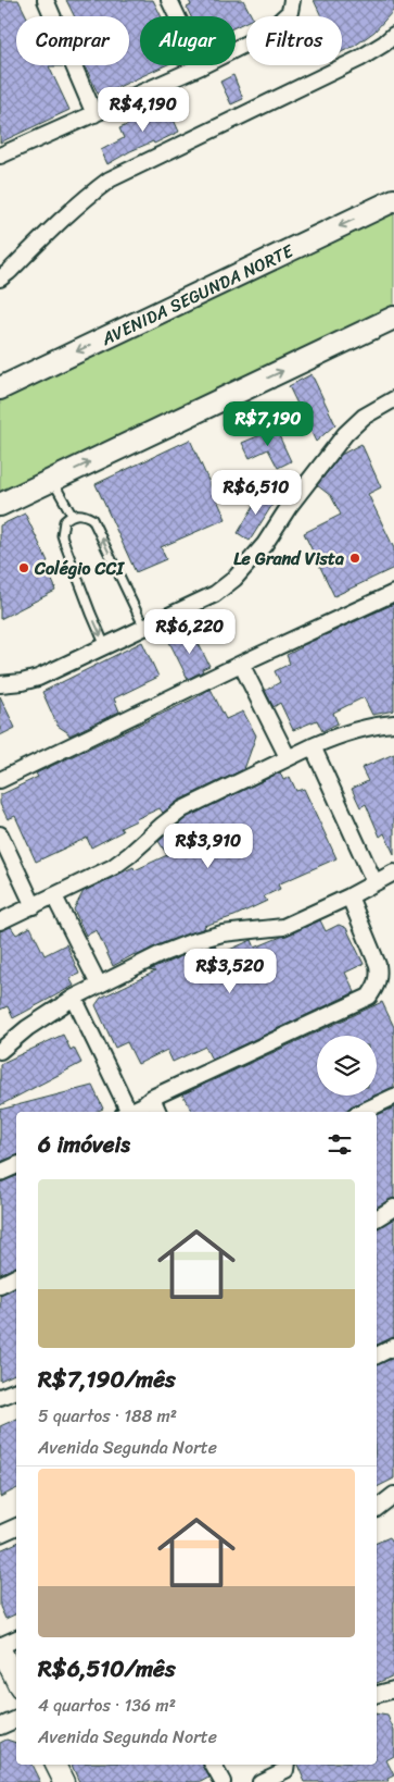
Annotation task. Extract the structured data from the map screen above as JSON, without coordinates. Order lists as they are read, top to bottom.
{
  "streets": {
    "main road": ["AVENIDA SEGUNDA NORTE"]
  },
  "places": ["Le Grand Vista", "Colégio CCI"],
  "page": {
    "chip": ["Comprar", "Alugar", "Filtros"],
    "price": [
      "R$4,190",
      "R$7,190",
      "R$6,510",
      "R$6,220",
      "R$3,910",
      "R$3,520"
    ],
    "heading": "6 imóveis",
    "list": [
      {
        "name": "R$7,190/mês",
        "note": "5 quartos · 188 m² · Avenida Segunda Norte"
      },
      {
        "name": "R$6,510/mês",
        "note": "4 quartos · 136 m² · Avenida Segunda Norte"
      }
    ]
  }
}
